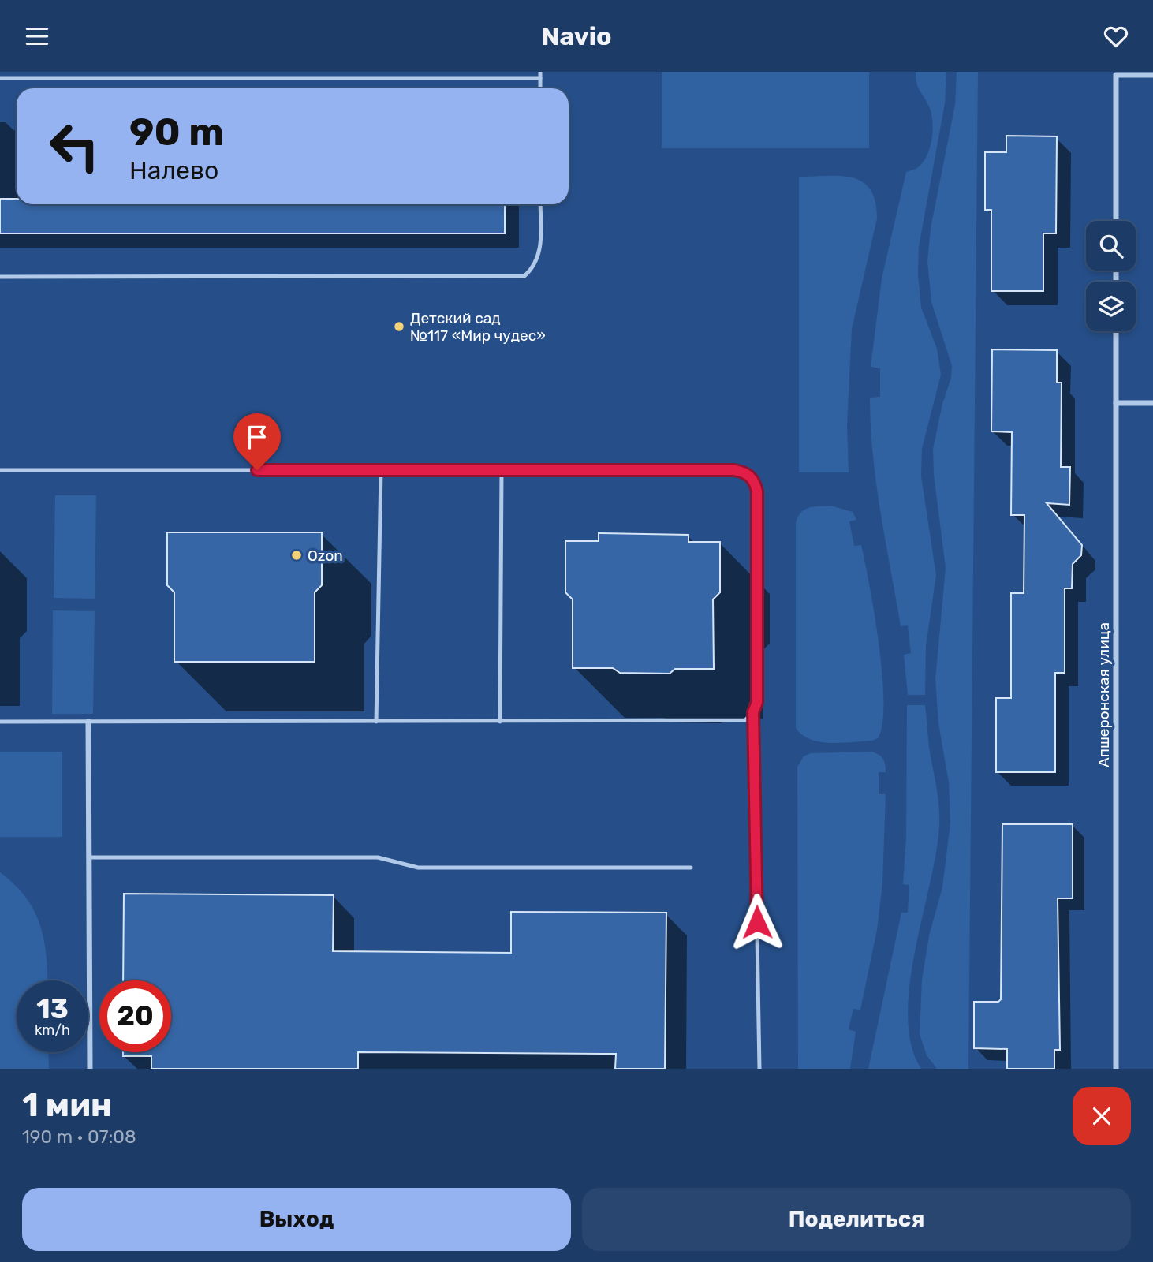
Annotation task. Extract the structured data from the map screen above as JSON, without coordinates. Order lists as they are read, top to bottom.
{
  "streets": {
    "street": ["Апшеронская улица"]
  },
  "places": ["Детский сад №117 «Мир чудес»", "Ozon"],
  "page": {
    "header": "Navio",
    "turn": ["90 m", "Налево"],
    "speed": "13 km/h",
    "limit": "20",
    "heading": ["1 мин", "190 m · 07:08"],
    "buttons": ["Выход", "Поделиться"]
  }
}
